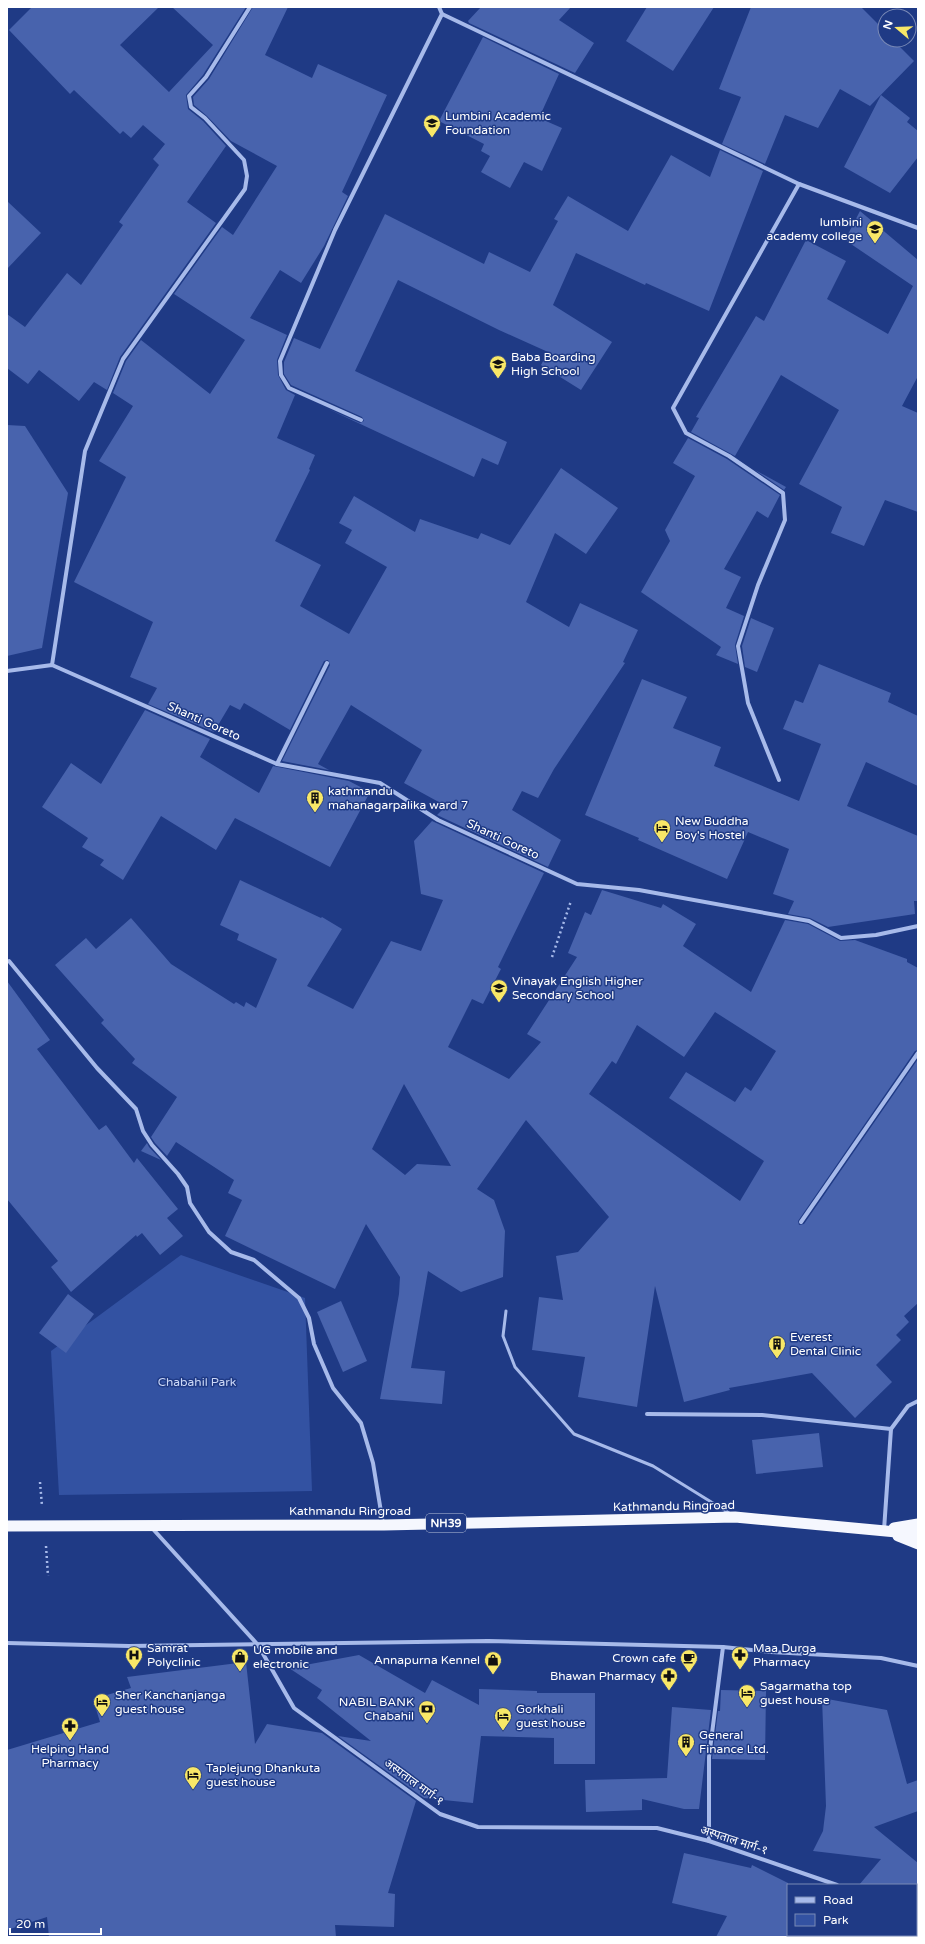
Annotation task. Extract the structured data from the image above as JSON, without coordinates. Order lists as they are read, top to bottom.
{
  "streets": {
    "highway": ["Kathmandu Ringroad", "NH39"],
    "street": ["Shanti Goreto", "अस्पताल मार्ग-१"]
  },
  "crossings": [
    ["Kathmandu Ringroad", "अस्पताल मार्ग-१"]
  ],
  "parks": ["Chabahil Park"],
  "places": {
    "school or university": [
      "Lumbini Academic Foundation",
      "lumbini academy college",
      "Baba Boarding High School",
      "Vinayak English Higher Secondary School"
    ],
    "building": ["kathmandu mahanagarpalika ward 7", "Everest Dental Clinic", "General Finance Ltd."],
    "hotel": [
      "New Buddha Boy's Hostel",
      "Sagarmatha top guest house",
      "Sher Kanchanjanga guest house",
      "Gorkhali guest house",
      "Taplejung Dhankuta guest house"
    ],
    "hospital": ["Samrat Polyclinic"],
    "pharmacy": ["Maa Durga Pharmacy", "Bhawan Pharmacy", "Helping Hand Pharmacy"],
    "shop": ["UG mobile and electronic", "Annapurna Kennel"],
    "cafe": ["Crown cafe"],
    "bank": ["NABIL BANK Chabahil"]
  },
  "legend": ["Road", "Park"],
  "scale_bar": "20 m",
  "north": "left"
}
